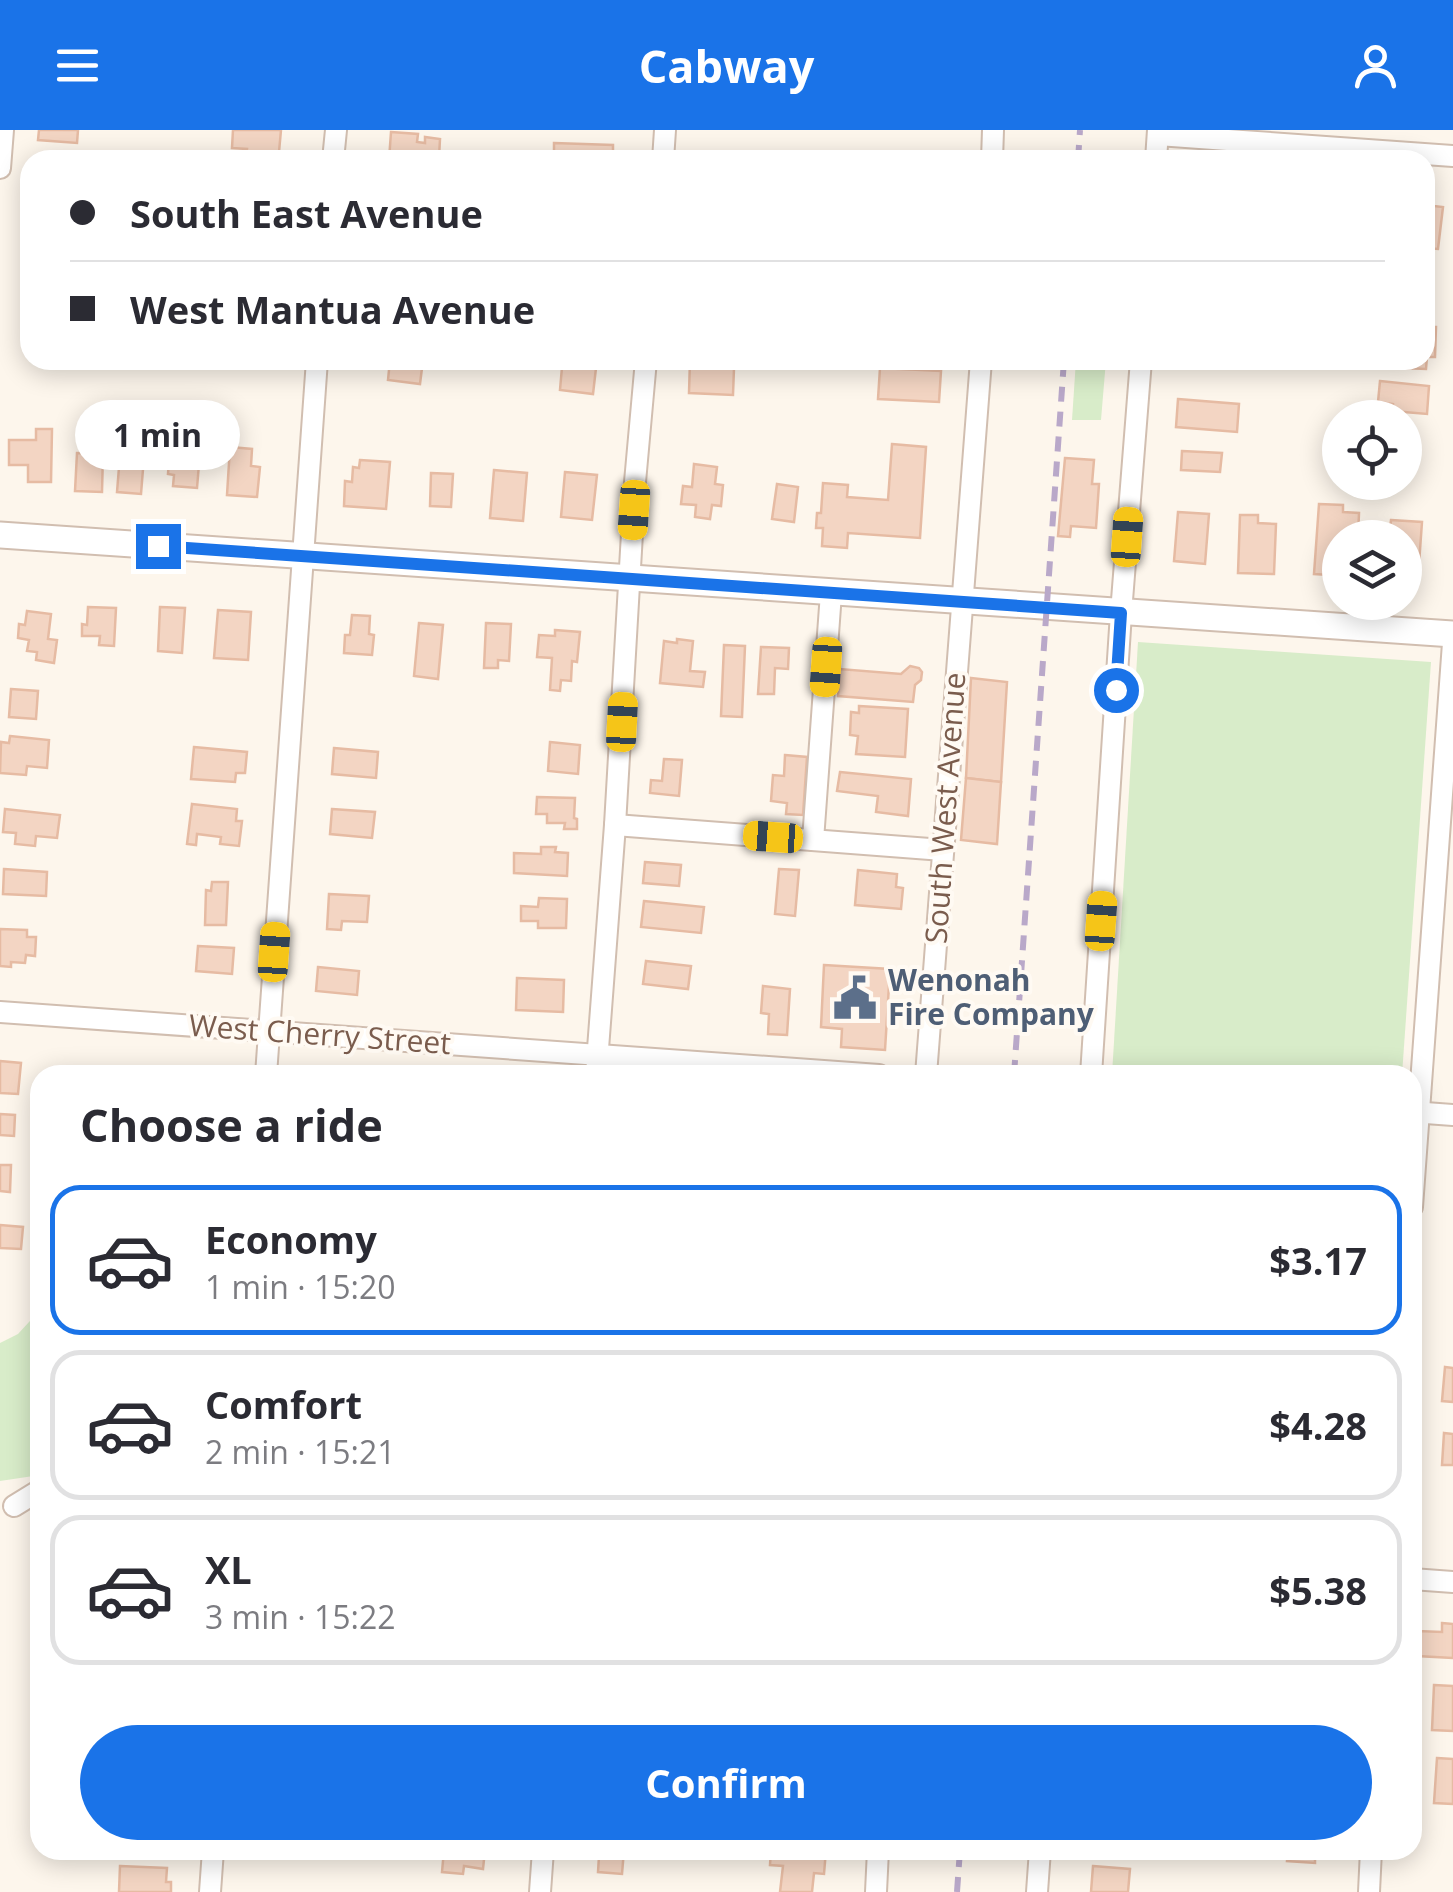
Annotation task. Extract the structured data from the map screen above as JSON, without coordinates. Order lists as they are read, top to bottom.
{
  "streets": {
    "street": ["South West Avenue", "West Cherry Street"]
  },
  "places": {
    "public building": ["Wenonah Fire Company"]
  },
  "page": {
    "header": "Cabway",
    "banner": ["South East Avenue", "West Mantua Avenue"],
    "bubble": "1 min",
    "heading": "Choose a ride",
    "list": [
      {
        "name": "Economy",
        "note": "1 min · 15:20",
        "value": "$3.17"
      },
      {
        "name": "Comfort",
        "note": "2 min · 15:21",
        "value": "$4.28"
      },
      {
        "name": "XL",
        "note": "3 min · 15:22",
        "value": "$5.38"
      }
    ],
    "buttons": "Confirm"
  }
}
